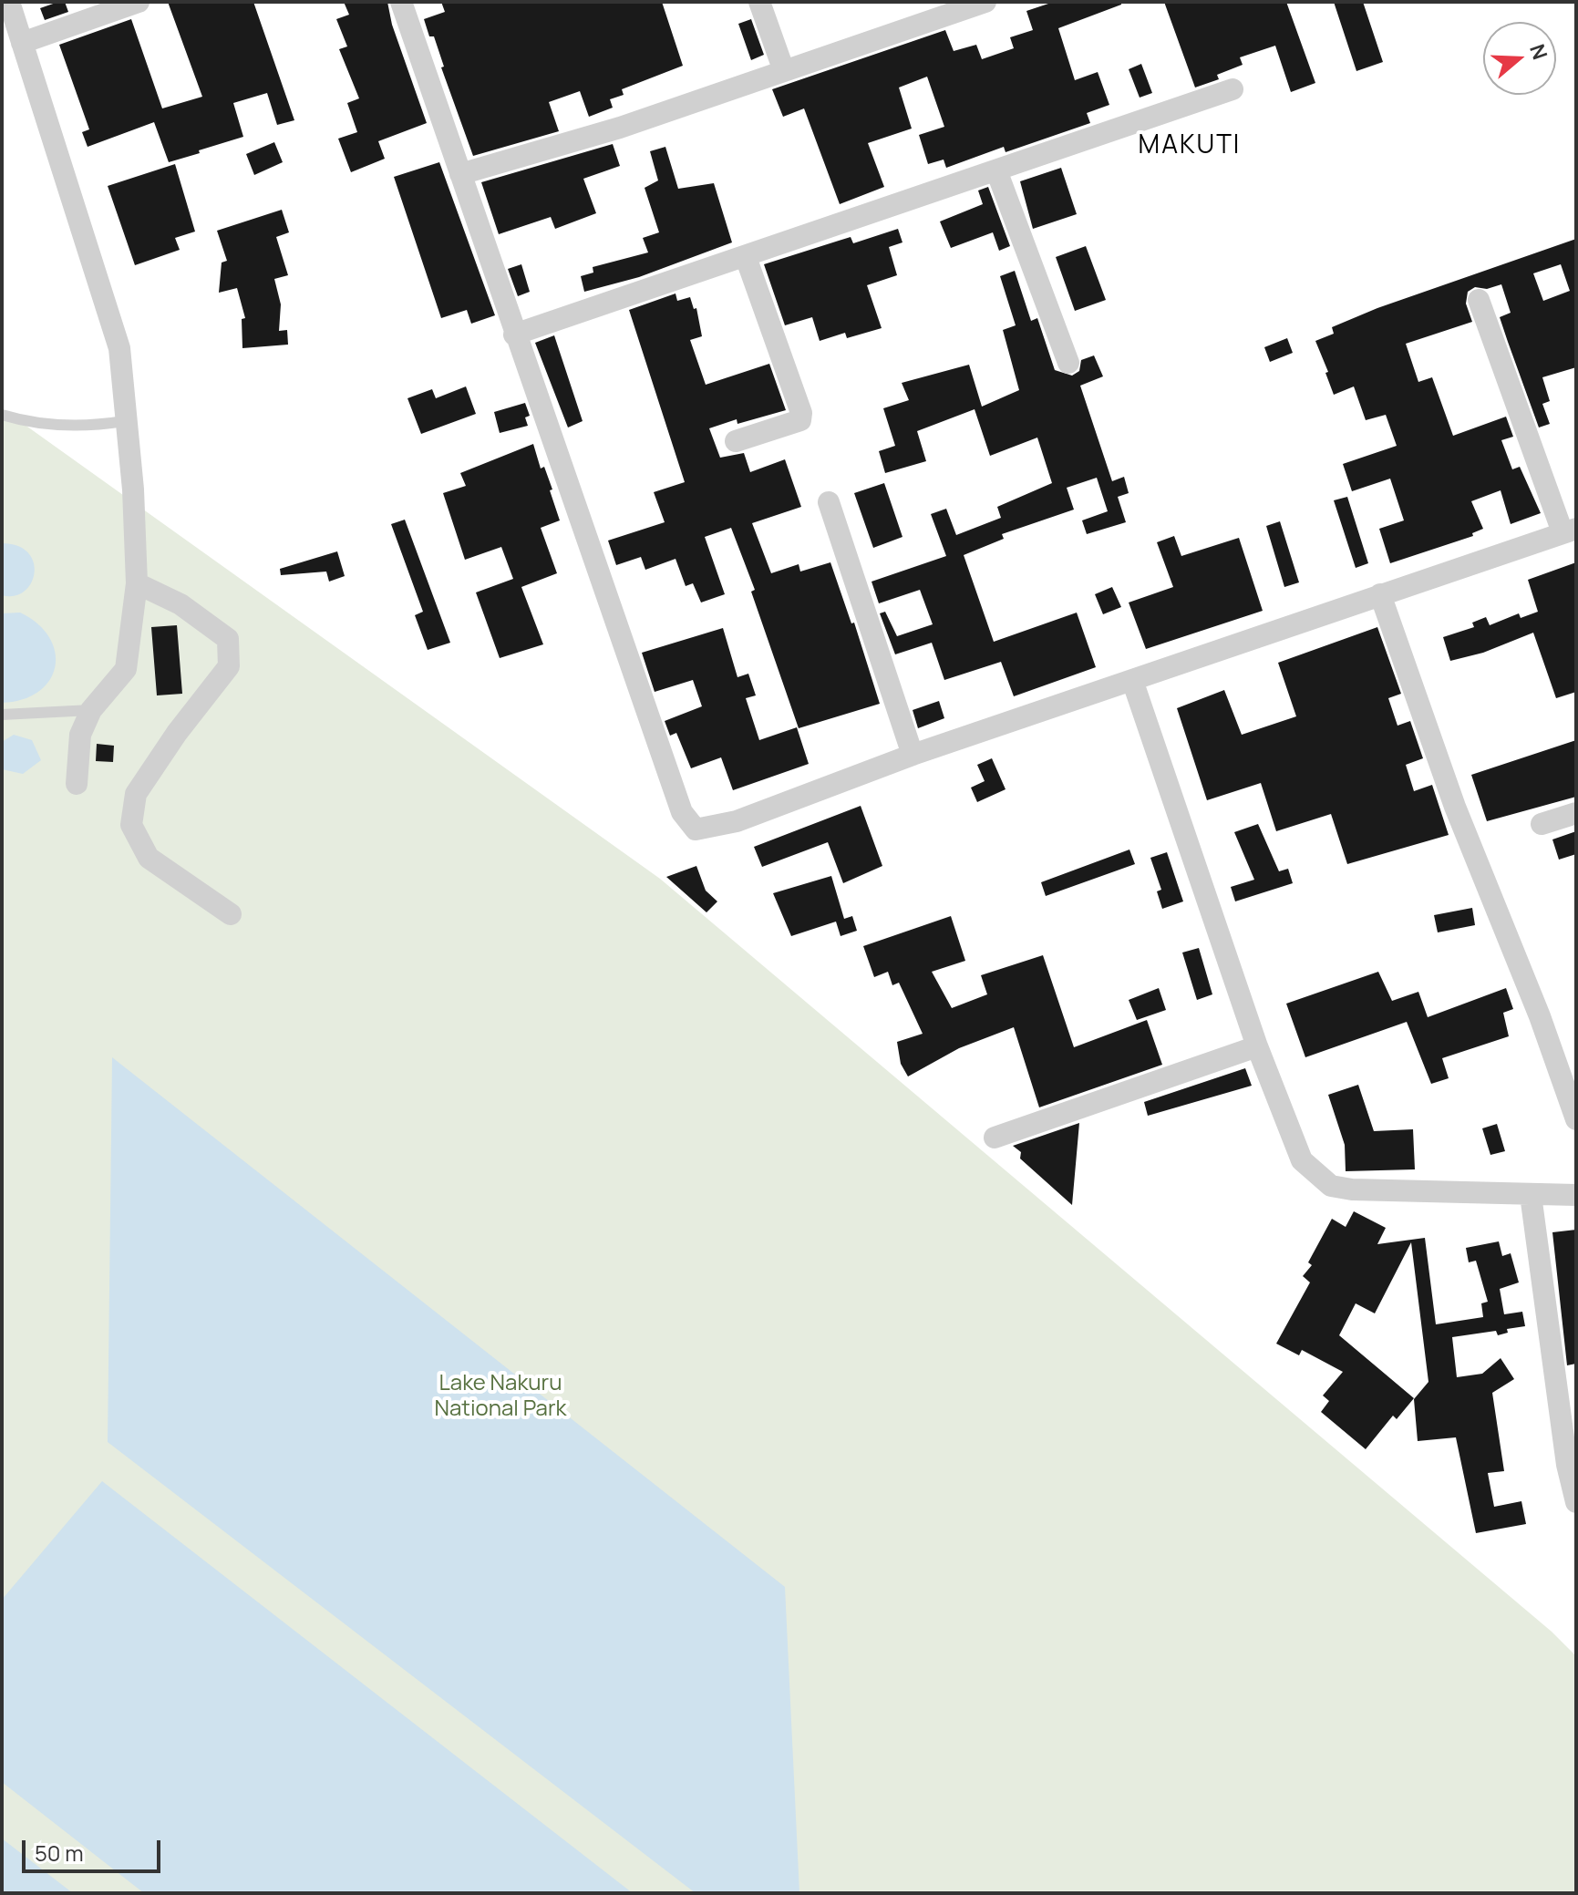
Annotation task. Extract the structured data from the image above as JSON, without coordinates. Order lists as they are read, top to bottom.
{
  "districts": ["MAKUTI"],
  "parks": ["Lake Nakuru National Park"],
  "scale_bar": "50 m",
  "north": "right"
}
